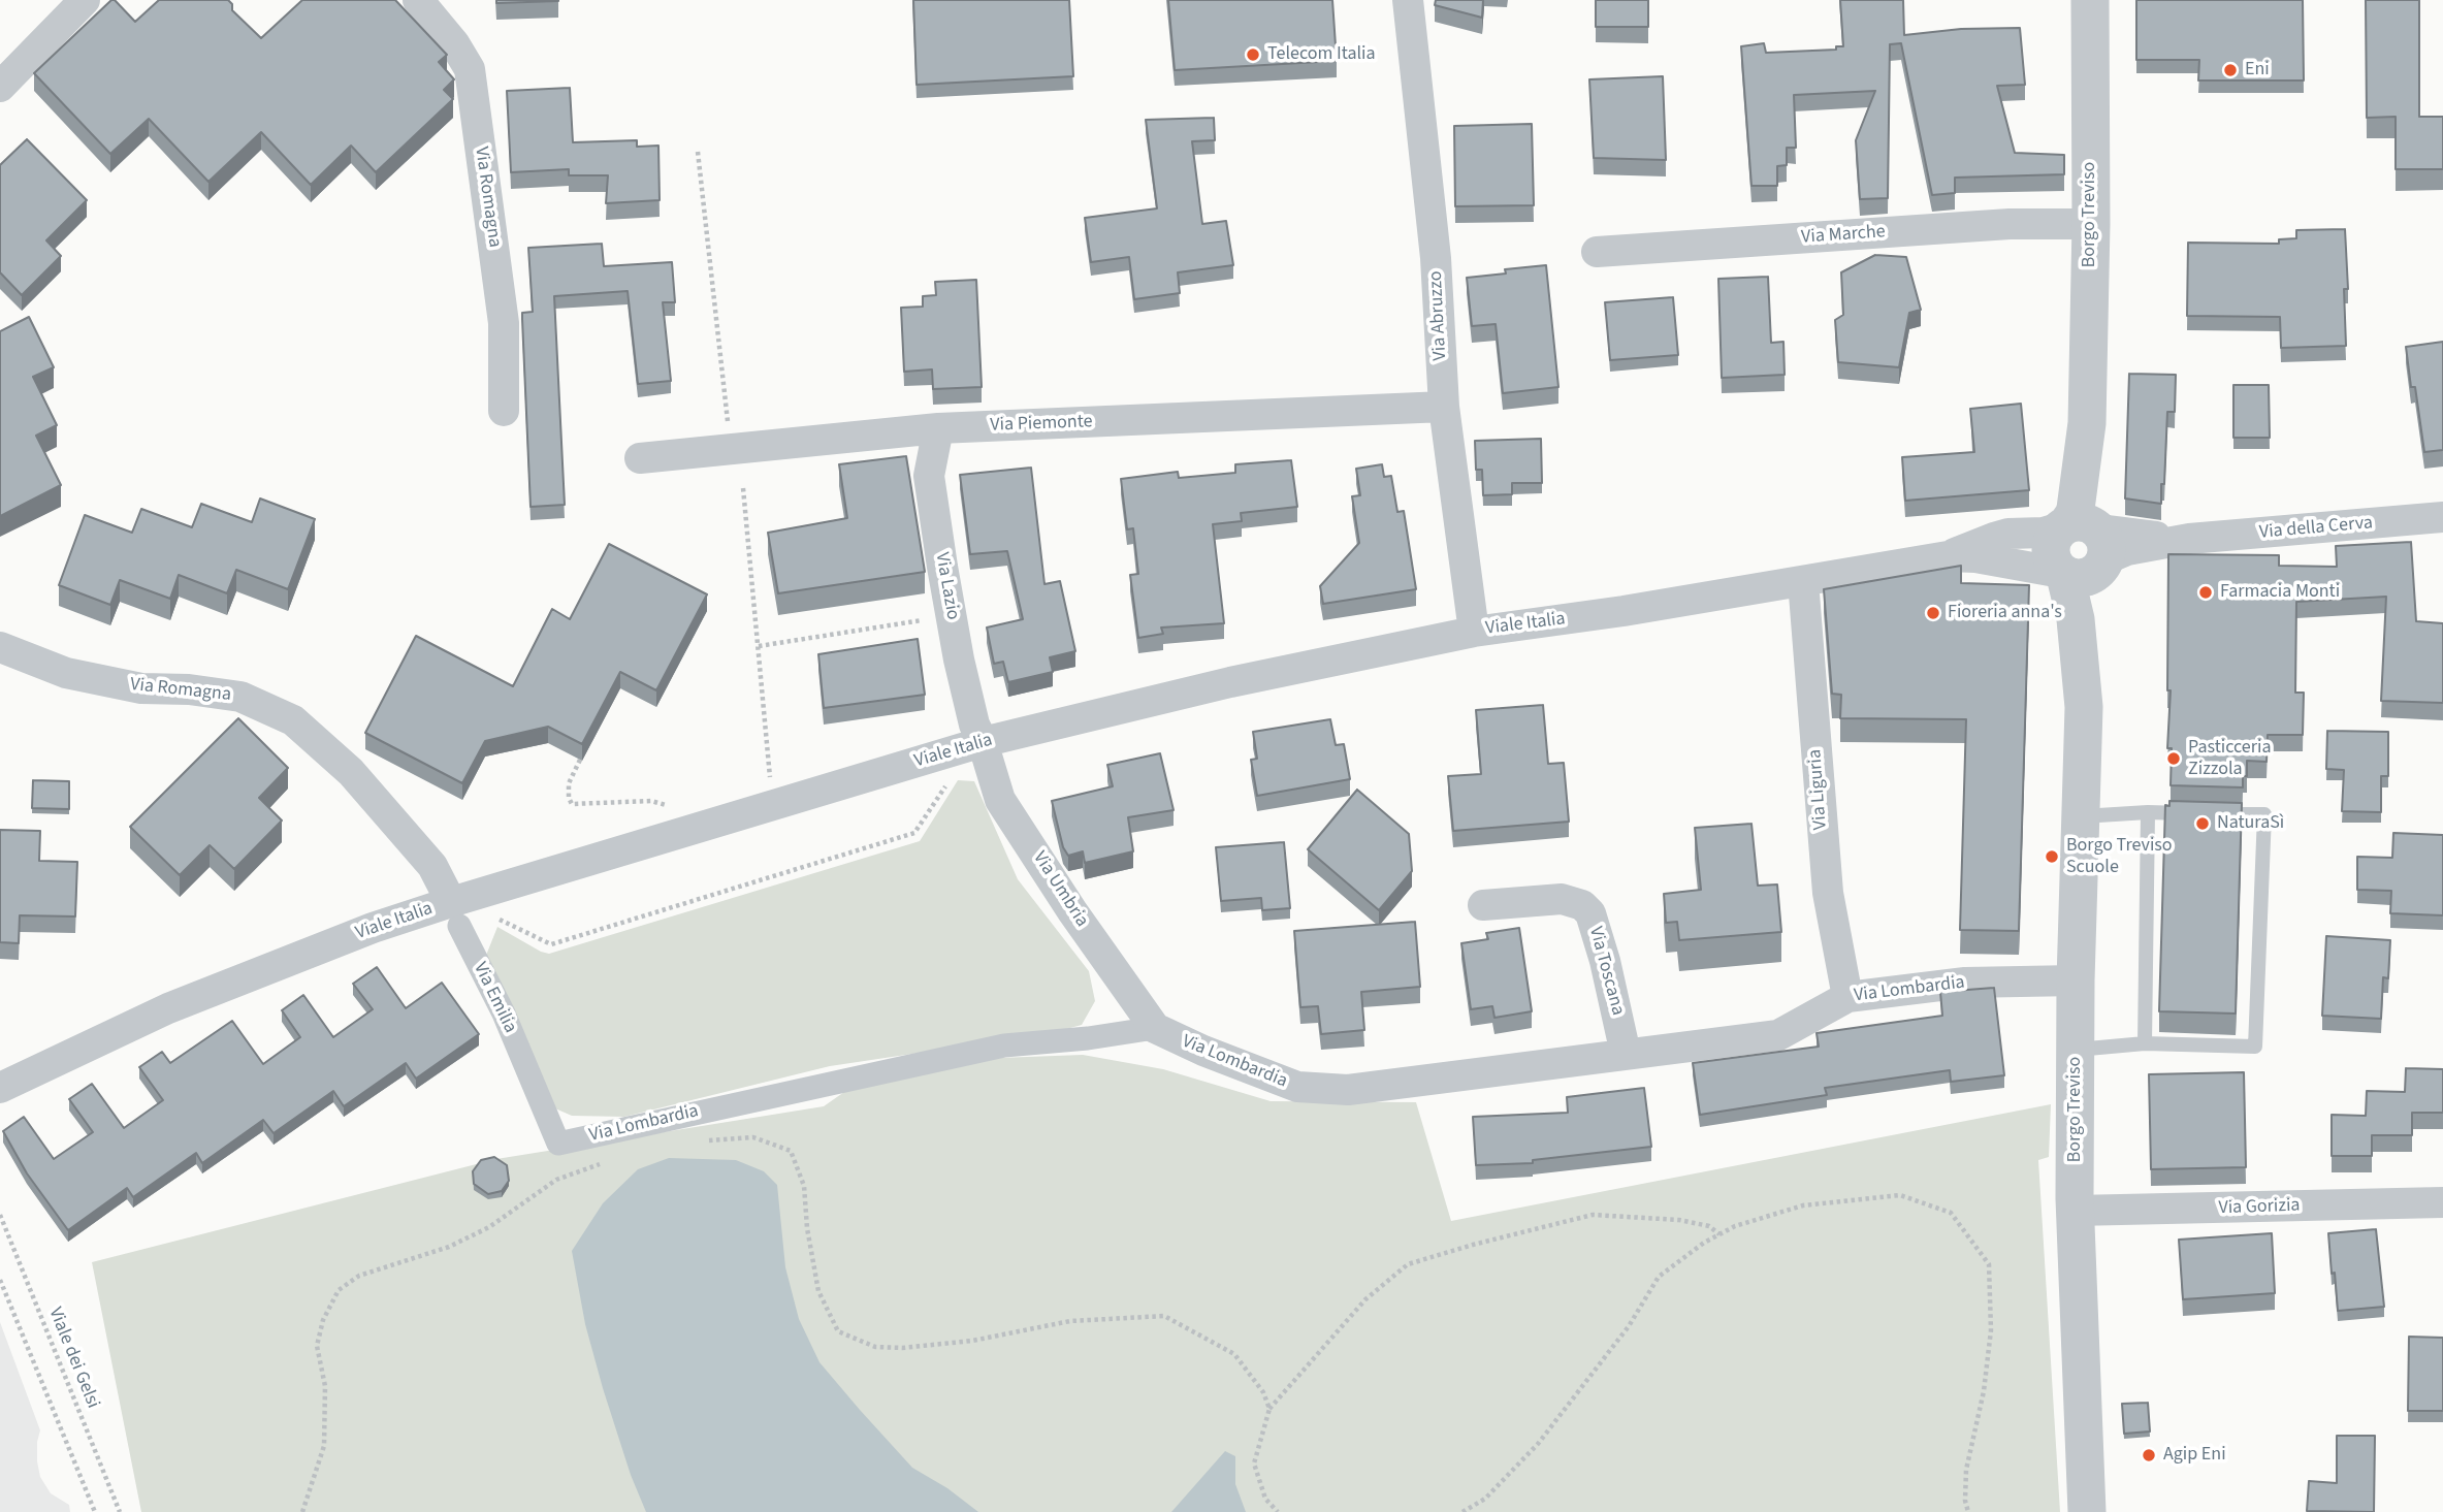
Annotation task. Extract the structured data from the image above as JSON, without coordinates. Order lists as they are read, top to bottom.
{
  "streets": {
    "street": [
      "Via Romagna",
      "Borgo Treviso",
      "Via Marche",
      "Via Abruzzo",
      "Via Piemonte",
      "Via della Cerva",
      "Via Lazio",
      "Viale Italia",
      "Via Liguria",
      "Via Umbria",
      "Via Toscana",
      "Via Lombardia",
      "Via Emilia",
      "Via Gorizia"
    ],
    "path": ["Viale dei Gelsi"]
  },
  "crossings": [
    ["Via Romagna", "Viale Italia"],
    ["Via Romagna", "Via Emilia"],
    ["Borgo Treviso", "Via Marche"],
    ["Borgo Treviso", "Via della Cerva"],
    ["Borgo Treviso", "Viale Italia"],
    ["Borgo Treviso", "Via Lombardia"],
    ["Borgo Treviso", "Via Gorizia"],
    ["Via Abruzzo", "Via Piemonte"],
    ["Via Abruzzo", "Viale Italia"],
    ["Via Piemonte", "Via Lazio"],
    ["Via della Cerva", "Viale Italia"],
    ["Via Lazio", "Viale Italia"],
    ["Via Lazio", "Via Umbria"],
    ["Viale Italia", "Via Liguria"],
    ["Viale Italia", "Via Umbria"],
    ["Viale Italia", "Via Emilia"],
    ["Via Liguria", "Via Lombardia"],
    ["Via Umbria", "Via Lombardia"],
    ["Via Toscana", "Via Lombardia"],
    ["Via Lombardia", "Via Emilia"]
  ],
  "places": [
    "Telecom Italia",
    "Eni",
    "Farmacia Monti",
    "Fioreria anna's",
    "Pasticceria Zizzola",
    "NaturaSì",
    "Borgo Treviso Scuole",
    "Agip Eni"
  ]
}
